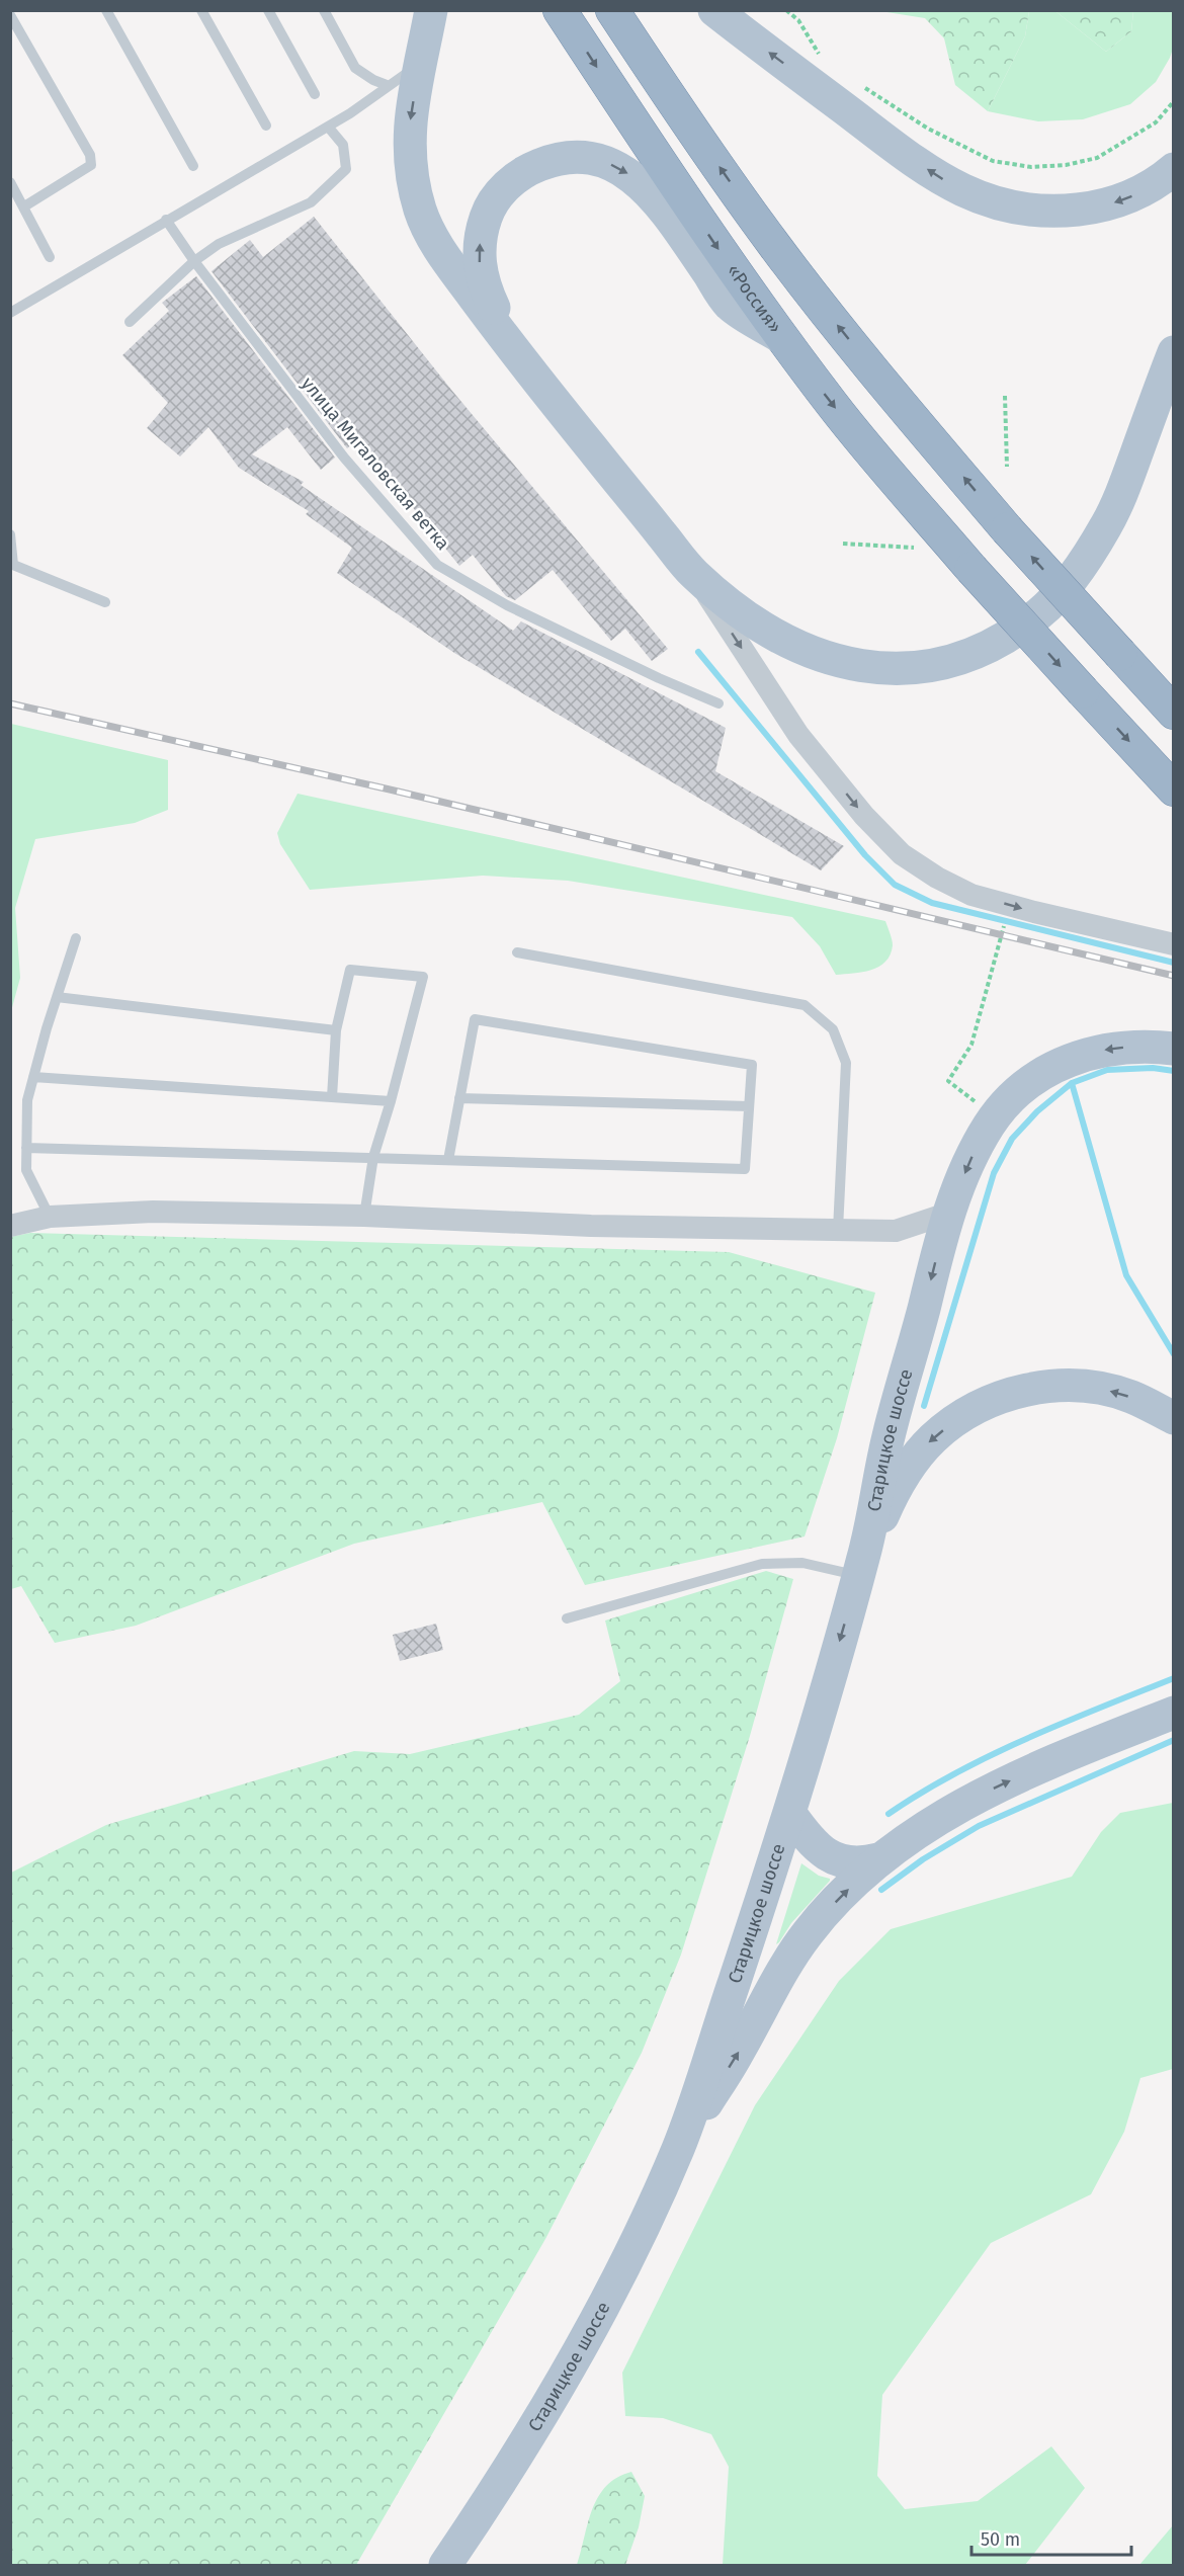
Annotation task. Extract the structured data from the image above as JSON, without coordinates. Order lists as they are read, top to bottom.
{
  "streets": {
    "highway": ["«Россия»"],
    "main road": ["Старицкое шоссе"],
    "lane": ["улица Мигаловская ветка"]
  },
  "one_way": ["Старицкое шоссе"],
  "scale_bar": "50 m"
}
